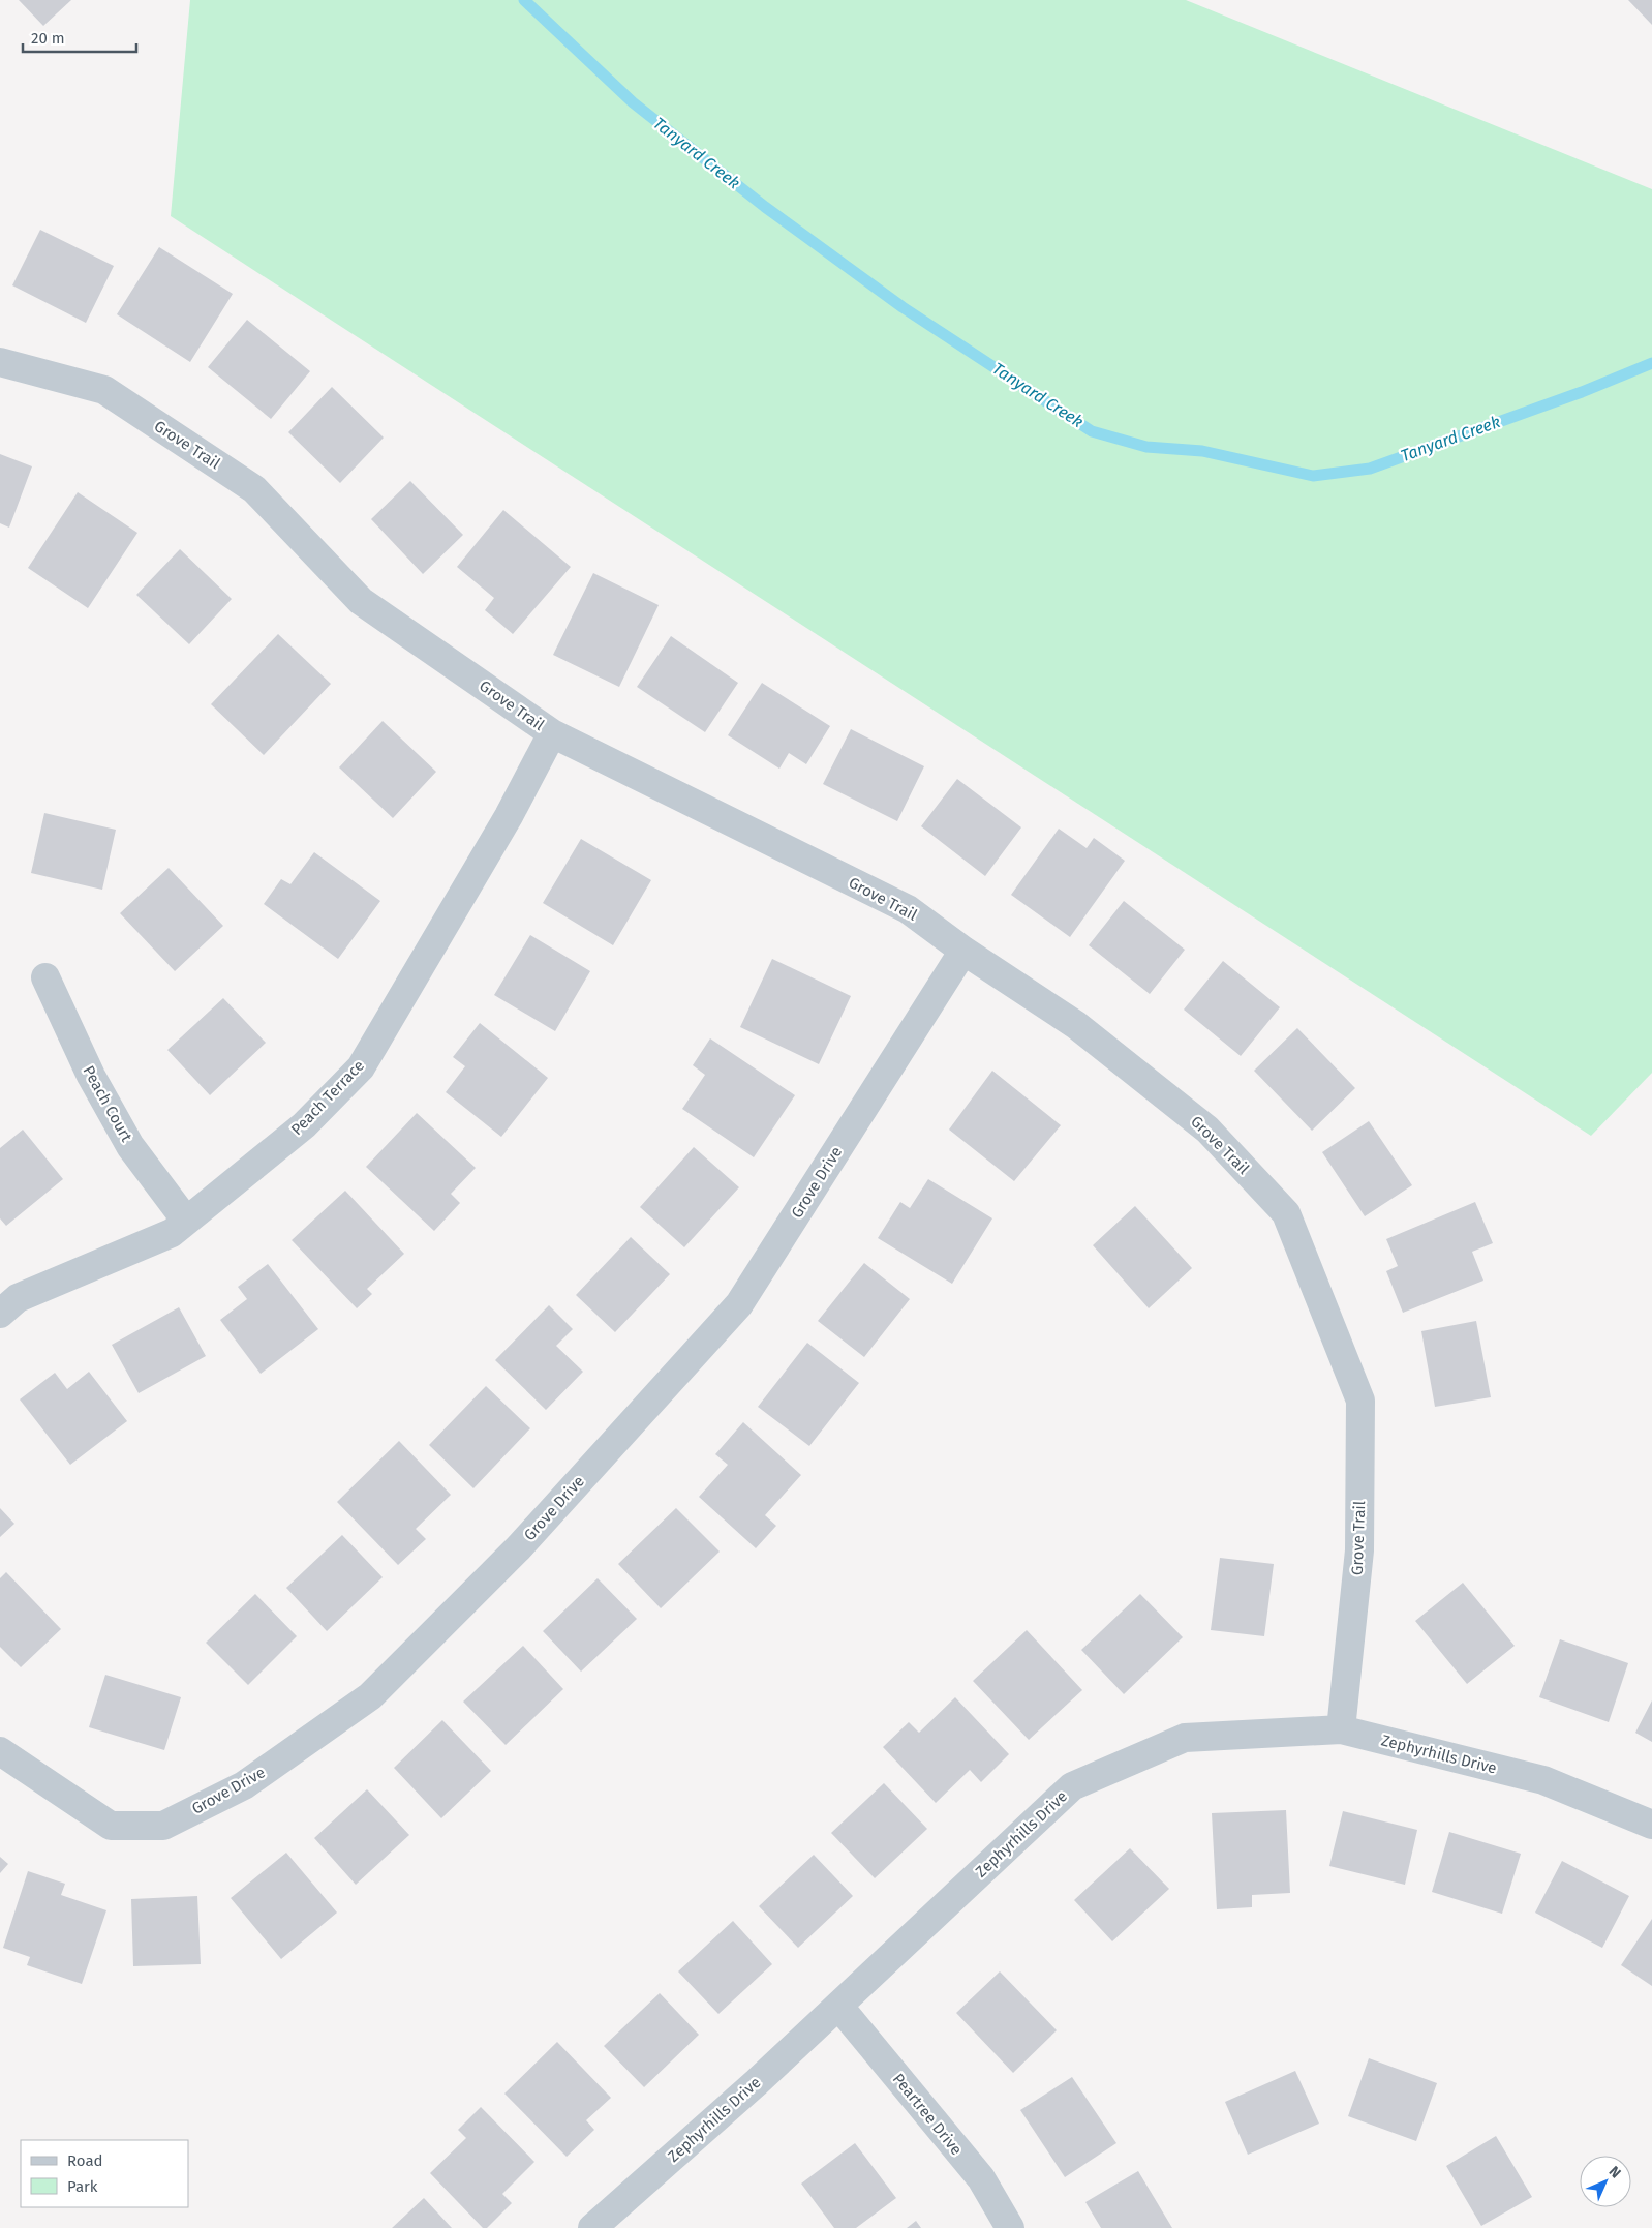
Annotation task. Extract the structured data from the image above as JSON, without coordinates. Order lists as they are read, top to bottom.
{
  "streets": {
    "street": [
      "Grove Trail",
      "Peach Terrace",
      "Peach Court",
      "Grove Drive",
      "Zephyrhills Drive",
      "Peartree Drive"
    ]
  },
  "crossings": [
    ["Grove Trail", "Peach Terrace"],
    ["Grove Trail", "Grove Drive"],
    ["Grove Trail", "Zephyrhills Drive"],
    ["Peach Terrace", "Peach Court"],
    ["Zephyrhills Drive", "Peartree Drive"]
  ],
  "water": ["Tanyard Creek"],
  "legend": ["Road", "Park"],
  "scale_bar": "20 m",
  "north": "top right"
}
